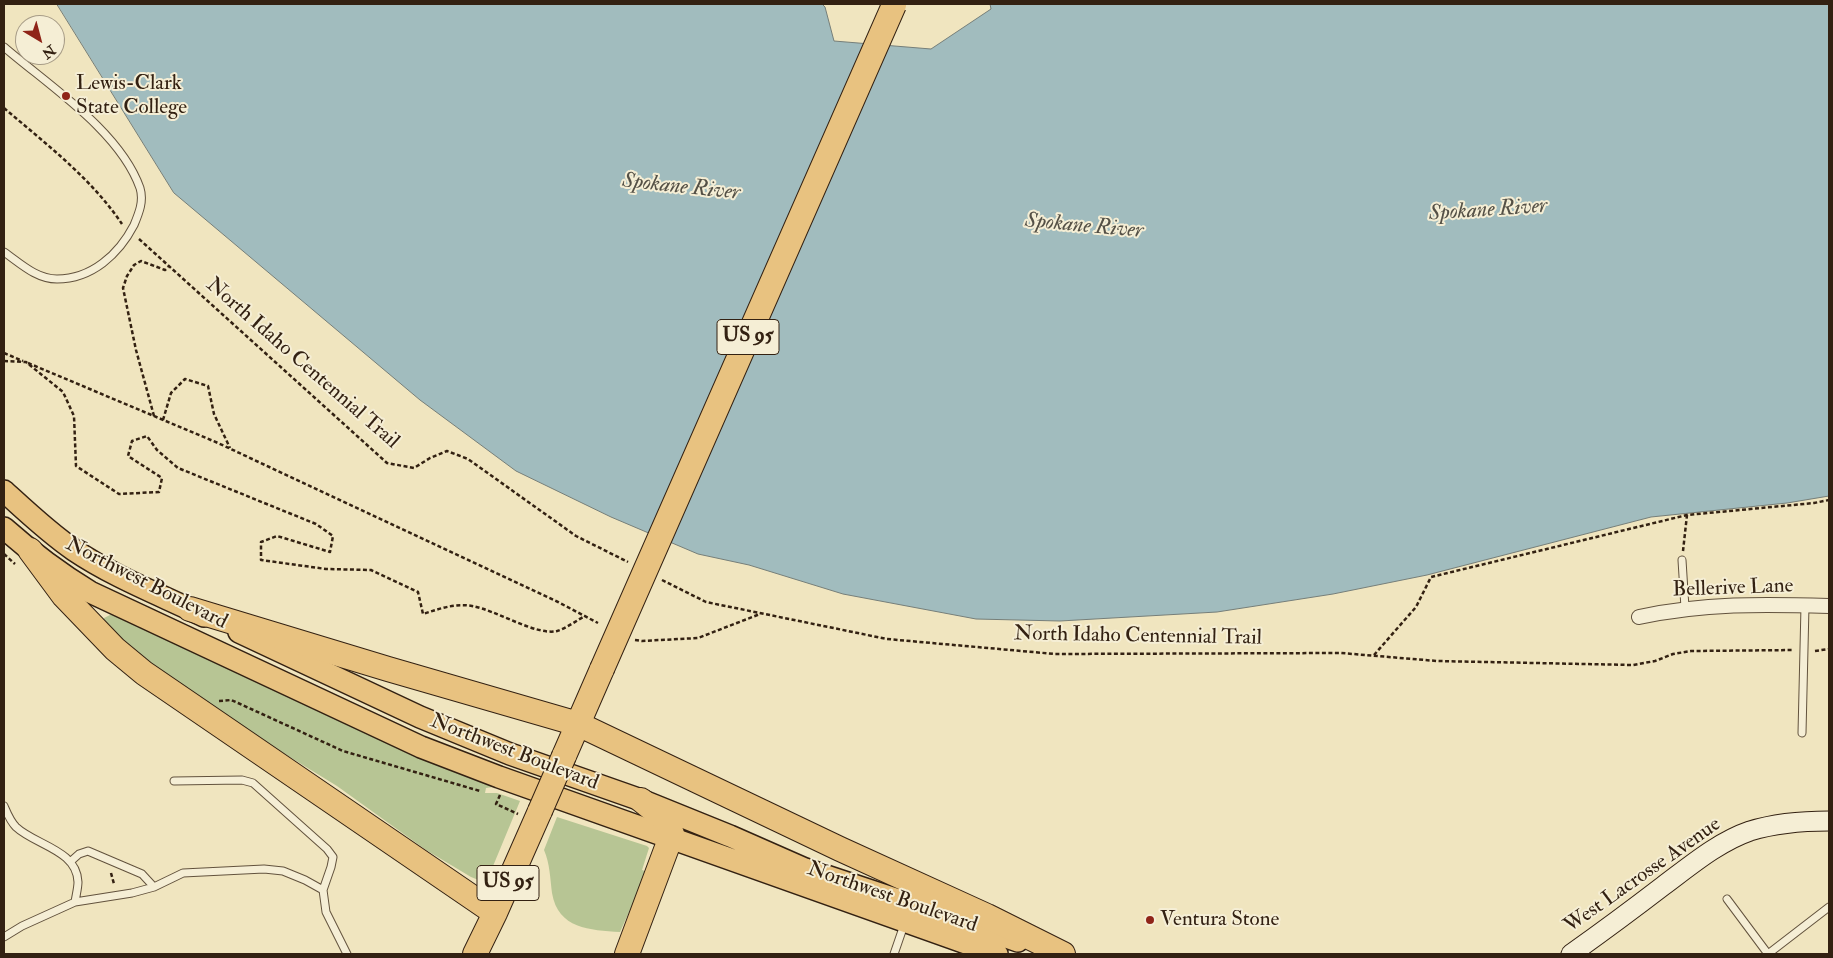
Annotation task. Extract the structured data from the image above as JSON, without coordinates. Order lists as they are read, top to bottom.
{
  "streets": {
    "highway": ["US 95"],
    "main road": ["Northwest Boulevard"],
    "street": ["Bellerive Lane", "West Lacrosse Avenue"],
    "path": ["North Idaho Centennial Trail"]
  },
  "water": ["Spokane River"],
  "places": ["Lewis-Clark State College", "Ventura Stone"],
  "north": "bottom right"
}
